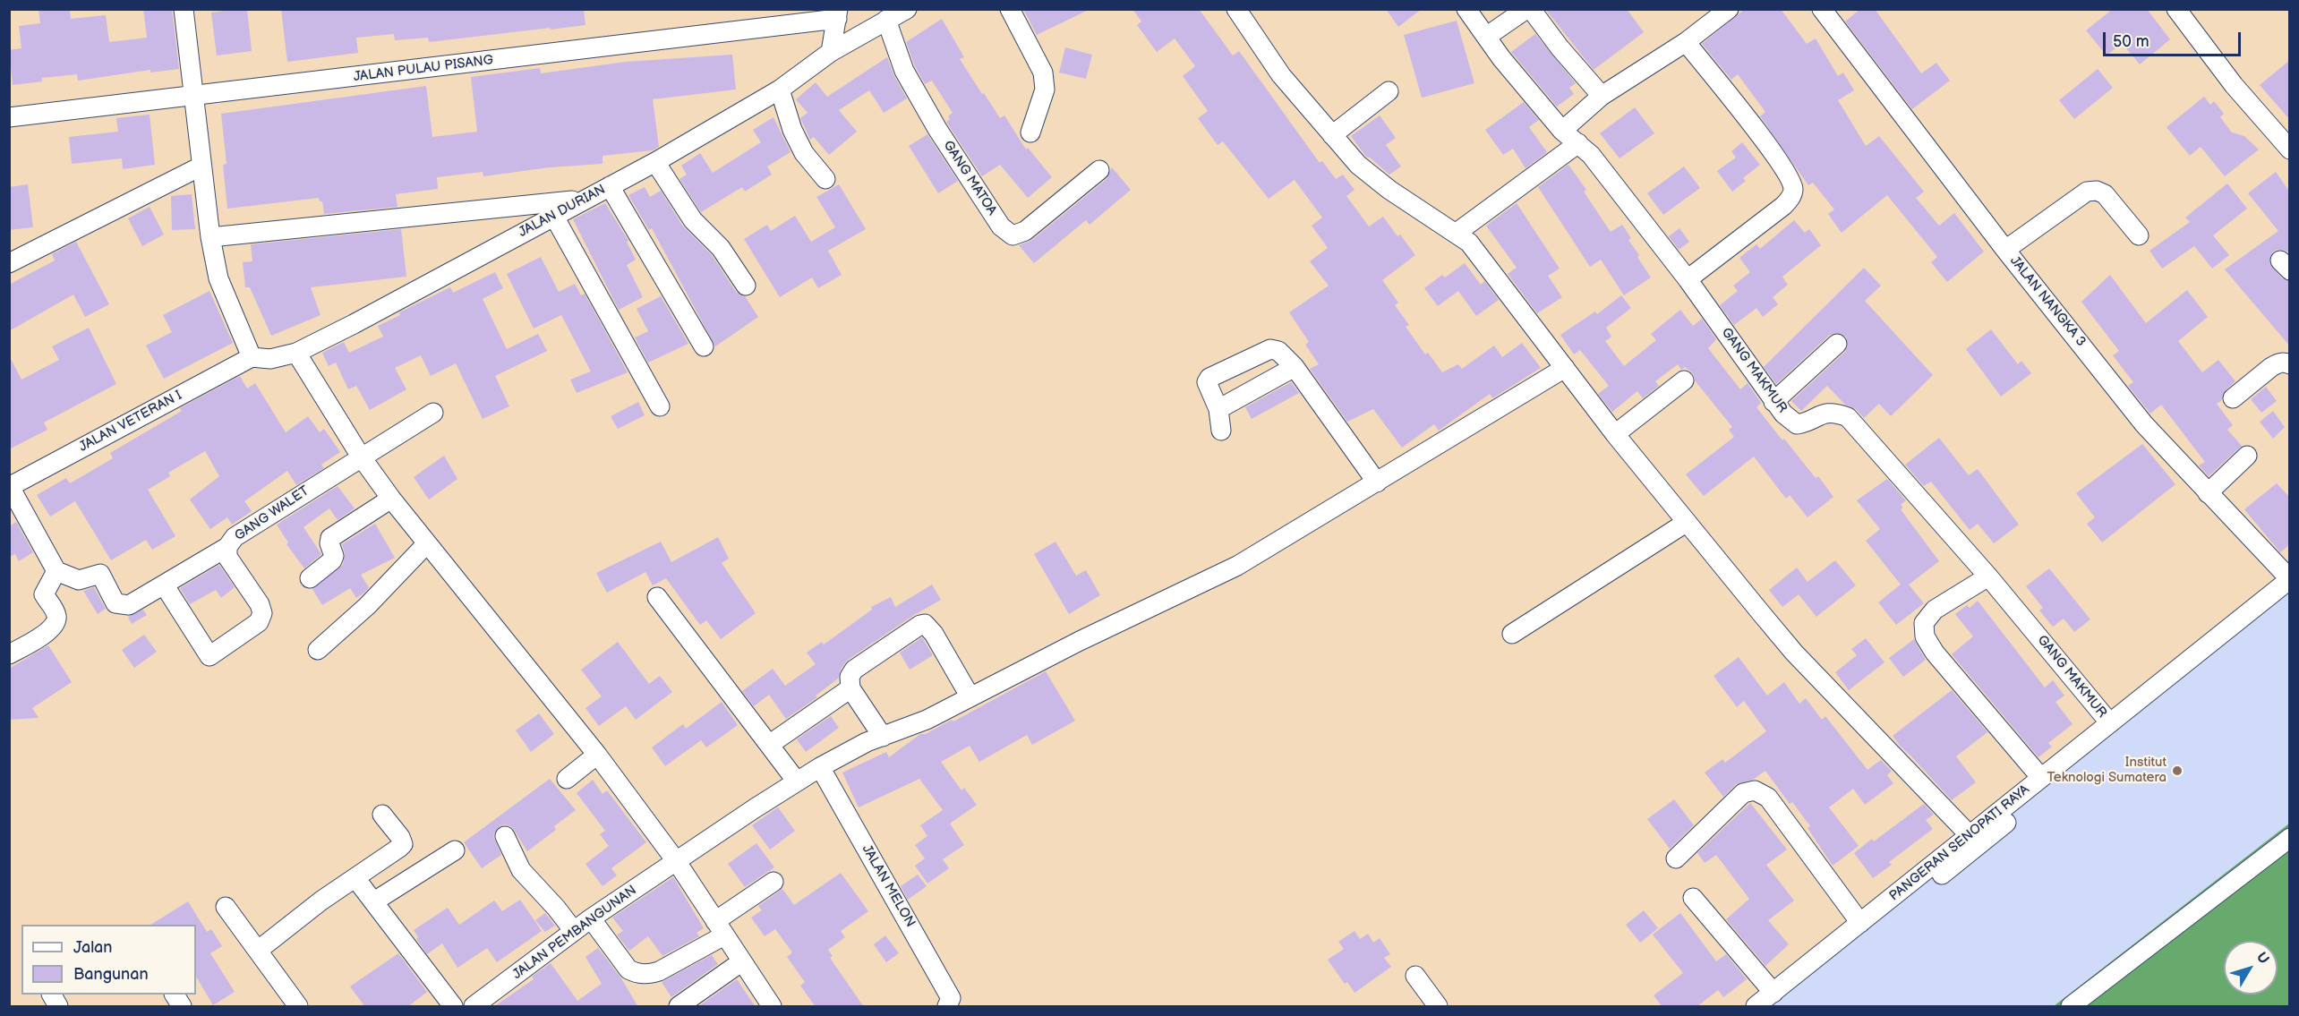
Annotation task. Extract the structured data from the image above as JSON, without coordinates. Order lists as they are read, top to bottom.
{
  "streets": {
    "street": [
      "JALAN PULAU PISANG",
      "GANG MATOA",
      "JALAN DURIAN",
      "JALAN NANGKA 3",
      "GANG MAKMUR",
      "JALAN VETERAN I",
      "GANG WALET",
      "PANGERAN SENOPATI RAYA",
      "JALAN MELON",
      "JALAN PEMBANGUNAN"
    ]
  },
  "crossings": [
    ["GANG MATOA", "JALAN DURIAN"],
    ["JALAN DURIAN", "JALAN VETERAN I"],
    ["JALAN NANGKA 3", "PANGERAN SENOPATI RAYA"],
    ["GANG MAKMUR", "PANGERAN SENOPATI RAYA"],
    ["JALAN MELON", "JALAN PEMBANGUNAN"]
  ],
  "places": ["Institut Teknologi Sumatera"],
  "legend": ["Jalan", "Bangunan"],
  "scale_bar": "50 m",
  "north": "top right"
}
